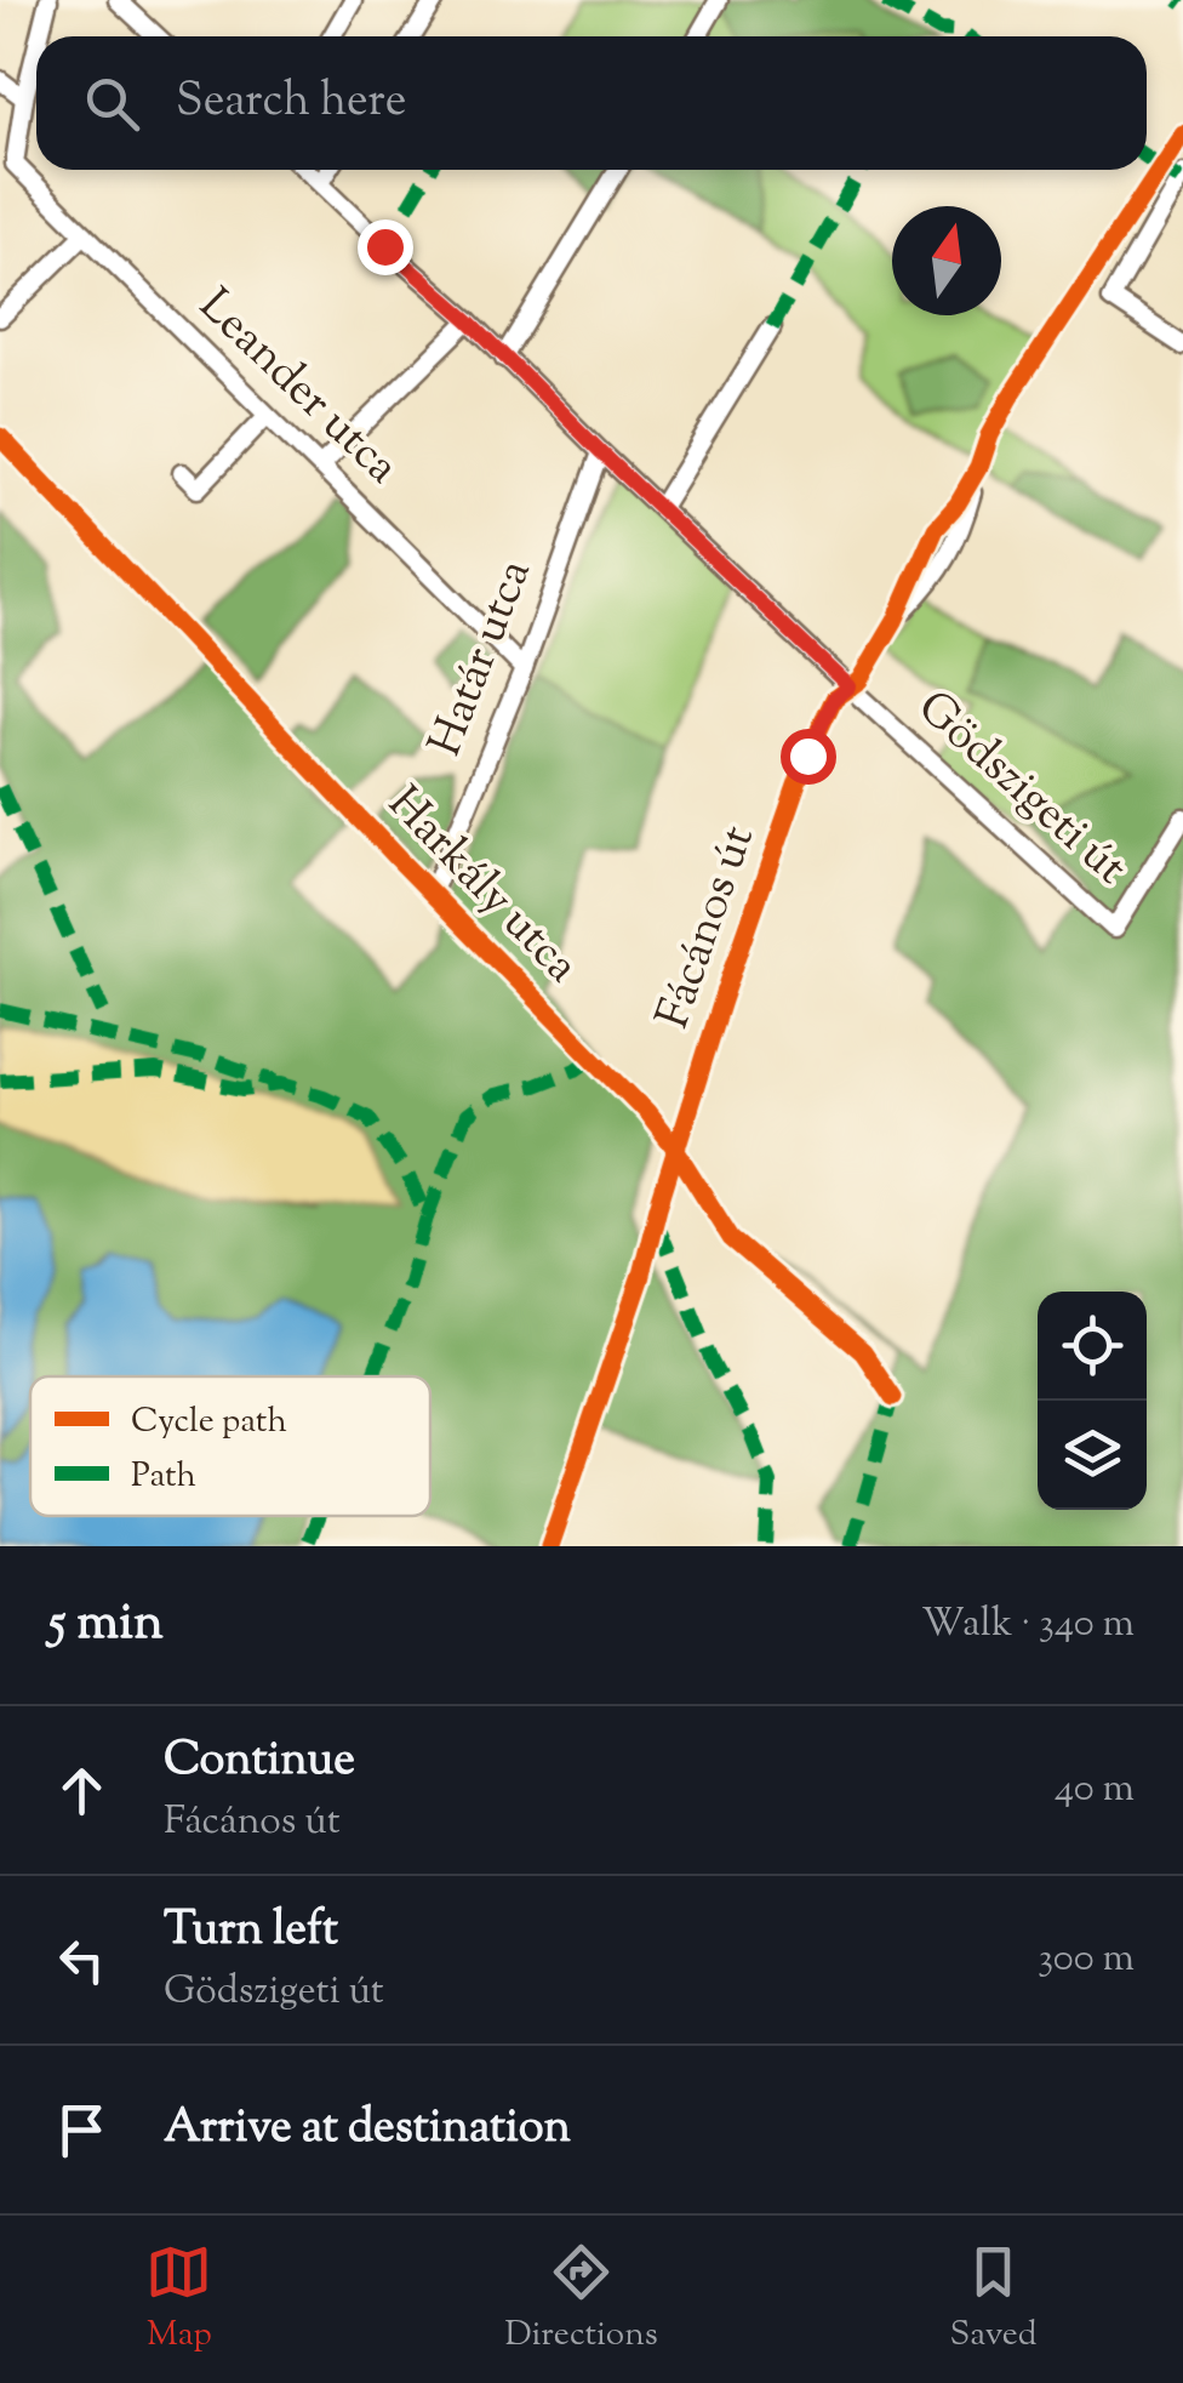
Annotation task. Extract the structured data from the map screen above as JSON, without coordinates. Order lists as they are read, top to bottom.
{
  "streets": {
    "street": [
      "Leander utca",
      "Határ utca",
      "Gödszigeti út",
      "Harkály utca",
      "Fácános út"
    ]
  },
  "crossings": [
    ["Leander utca", "Határ utca"],
    ["Határ utca", "Gödszigeti út"],
    ["Határ utca", "Harkály utca"],
    ["Gödszigeti út", "Fácános út"],
    ["Harkály utca", "Fácános út"]
  ],
  "legend": ["Cycle path", "Path"],
  "north": "top",
  "page": {
    "search": "Search here",
    "heading": ["5 min", "Walk · 340 m"],
    "list": [
      ["Continue", "Fácános út", "40 m"],
      ["Turn left", "Gödszigeti út", "300 m"],
      "Arrive at destination"
    ],
    "nav": ["Map", "Directions", "Saved"]
  }
}
